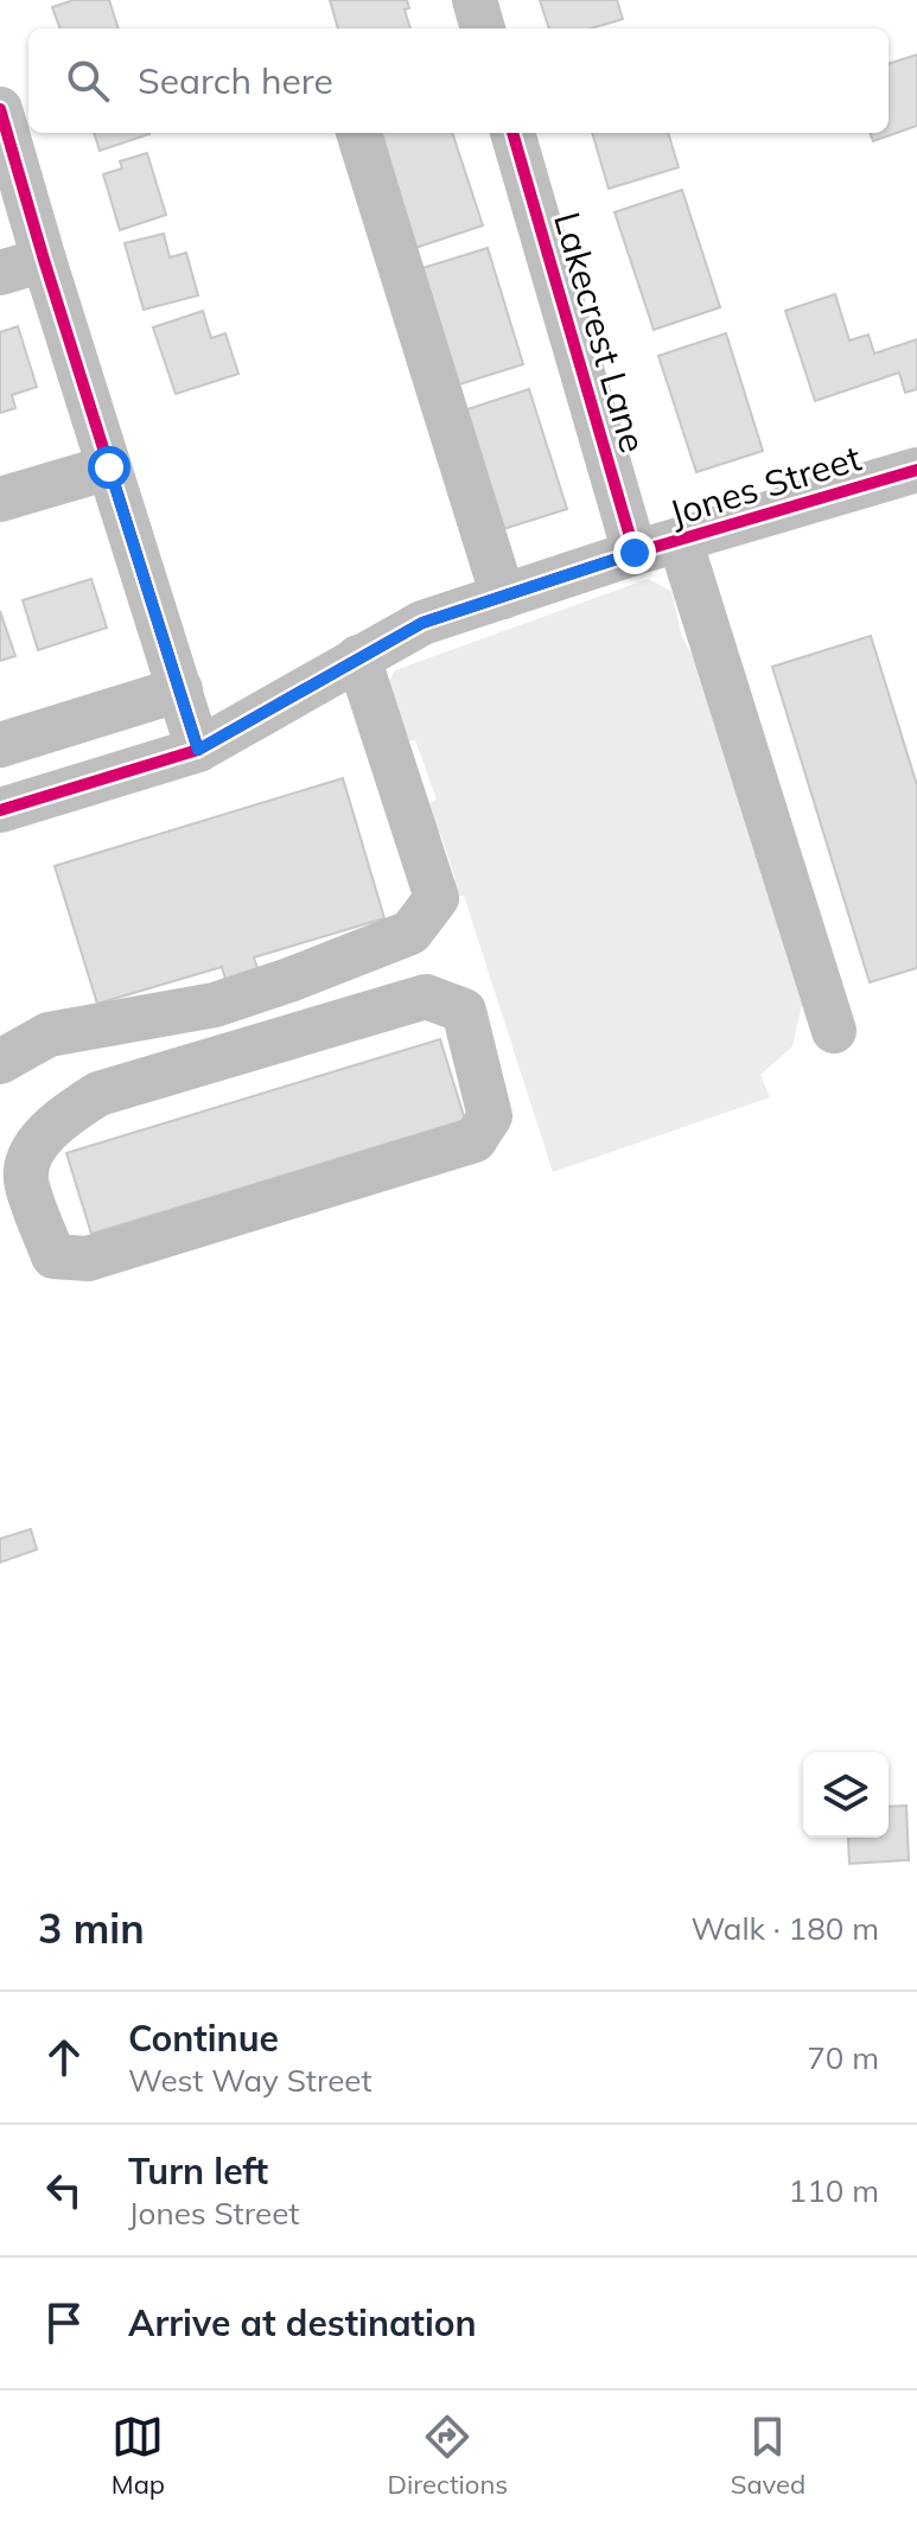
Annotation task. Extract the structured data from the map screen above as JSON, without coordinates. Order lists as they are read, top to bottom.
{
  "streets": {
    "street": ["Lakecrest Lane", "Jones Street"]
  },
  "crossings": [
    ["Lakecrest Lane", "Jones Street"]
  ],
  "page": {
    "search": "Search here",
    "heading": ["3 min", "Walk · 180 m"],
    "list": [
      ["Continue", "West Way Street", "70 m"],
      ["Turn left", "Jones Street", "110 m"],
      "Arrive at destination"
    ],
    "nav": ["Map", "Directions", "Saved"]
  }
}
